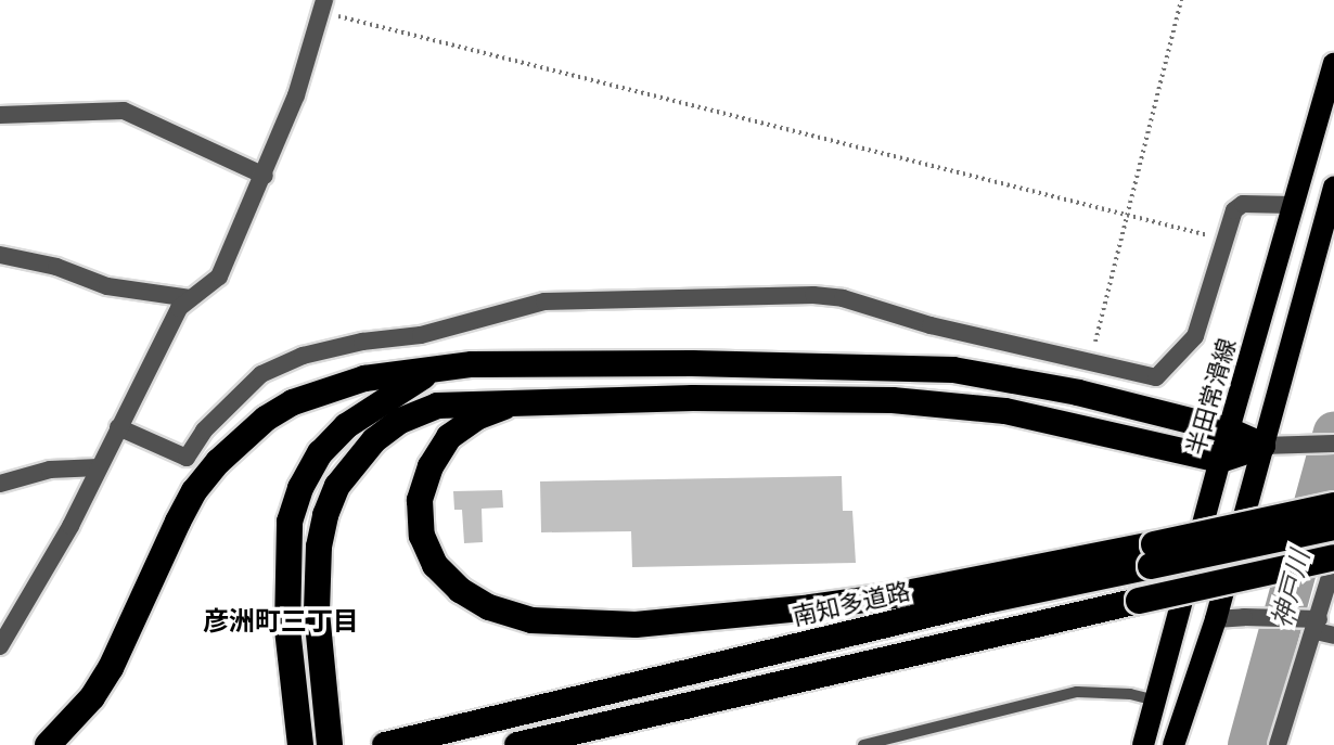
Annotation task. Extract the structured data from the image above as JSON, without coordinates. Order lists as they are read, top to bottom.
{
  "streets": {
    "highway": ["南知多道路"],
    "main road": ["半田常滑線"]
  },
  "districts": ["彦洲町三丁目"],
  "water": ["神戸川"]
}
